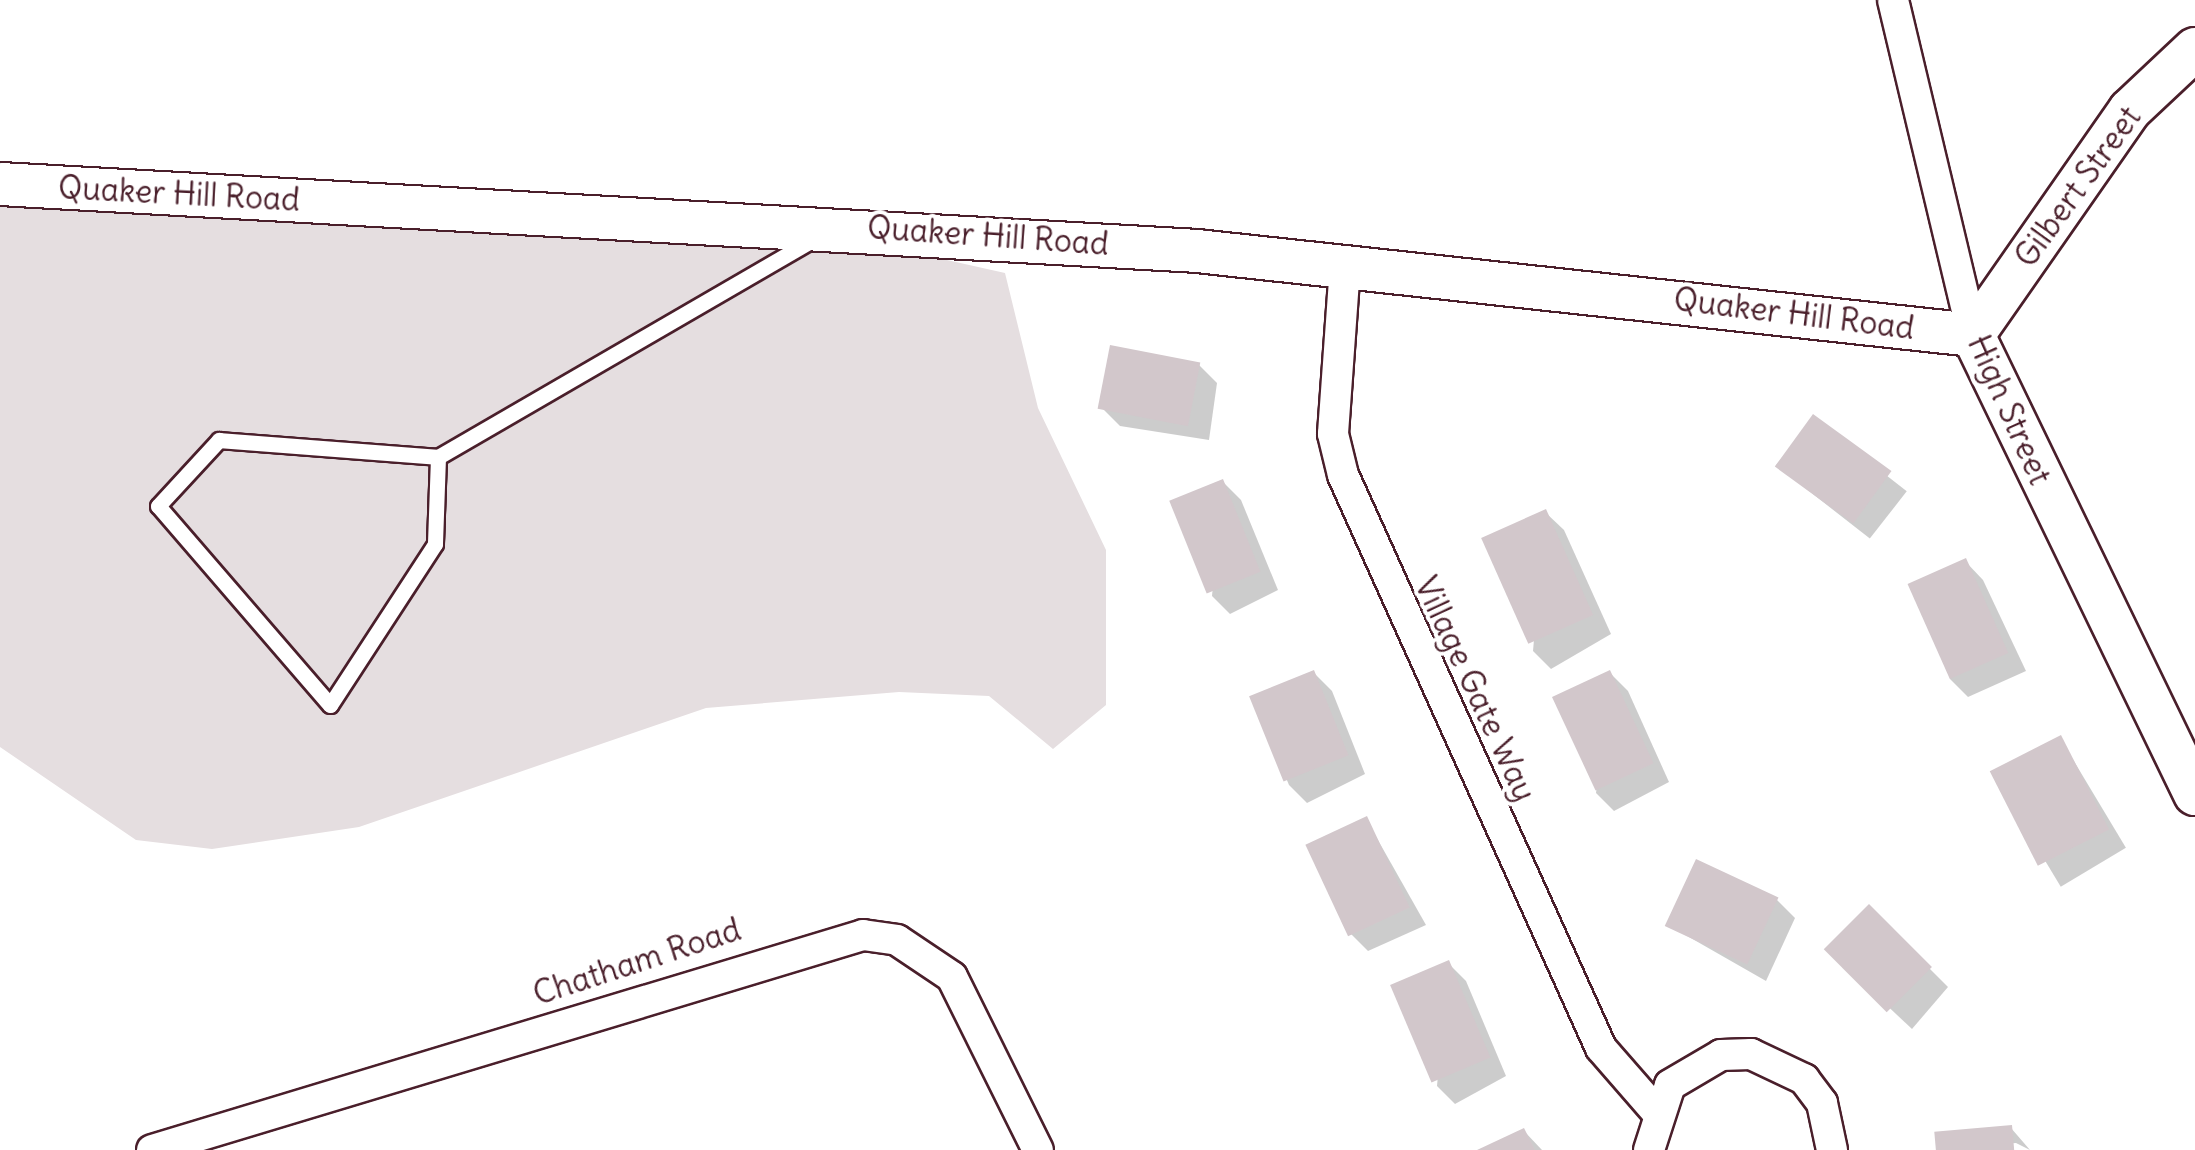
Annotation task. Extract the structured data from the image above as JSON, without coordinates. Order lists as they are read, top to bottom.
{
  "streets": {
    "street": [
      "Gilbert Street",
      "Quaker Hill Road",
      "High Street",
      "Village Gate Way",
      "Chatham Road"
    ]
  },
  "crossings": [
    ["Gilbert Street", "Quaker Hill Road"],
    ["Gilbert Street", "High Street"],
    ["Quaker Hill Road", "High Street"],
    ["Quaker Hill Road", "Village Gate Way"]
  ]
}
